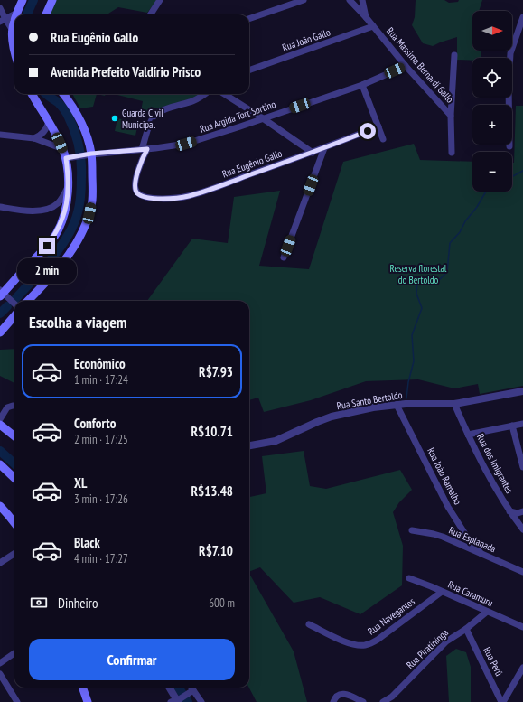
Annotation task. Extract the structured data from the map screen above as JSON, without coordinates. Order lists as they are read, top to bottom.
{
  "streets": {
    "street": [
      "Rua João Gallo",
      "Rua Massima Bernardi Gallo",
      "Rua Argida Tort Sortino",
      "Rua Eugênio Gallo",
      "Rua Santo Bertoldo",
      "Rua dos Imigrantes",
      "Rua João Ramalho",
      "Rua Esplanada",
      "Rua Caramuru",
      "Rua Navegantes",
      "Rua Piratininga",
      "Rua Perú"
    ]
  },
  "crossings": [
    ["Rua João Gallo", "Rua Massima Bernardi Gallo"],
    ["Rua Massima Bernardi Gallo", "Rua Argida Tort Sortino"],
    ["Rua Santo Bertoldo", "Rua dos Imigrantes"],
    ["Rua Santo Bertoldo", "Rua João Ramalho"],
    ["Rua João Ramalho", "Rua Esplanada"],
    ["Rua Caramuru", "Rua Navegantes"],
    ["Rua Caramuru", "Rua Piratininga"],
    ["Rua Piratininga", "Rua Perú"]
  ],
  "parks": ["Reserva florestal do Bertoldo"],
  "places": ["Guarda Civil Municipal"],
  "north": "right",
  "page": {
    "map_buttons": ["+", "−"],
    "banner": ["Rua Eugênio Gallo", "Avenida Prefeito Valdírio Prisco"],
    "bubble": "2 min",
    "heading": "Escolha a viagem",
    "list": [
      {
        "name": "Econômico",
        "note": "1 min · 17:24",
        "value": "R$7.93"
      },
      {
        "name": "Conforto",
        "note": "2 min · 17:25",
        "value": "R$10.71"
      },
      {
        "name": "XL",
        "note": "3 min · 17:26",
        "value": "R$13.48"
      },
      {
        "name": "Black",
        "note": "4 min · 17:27",
        "value": "R$7.10"
      }
    ],
    "pay": ["Dinheiro", "600 m"],
    "buttons": "Confirmar"
  }
}
